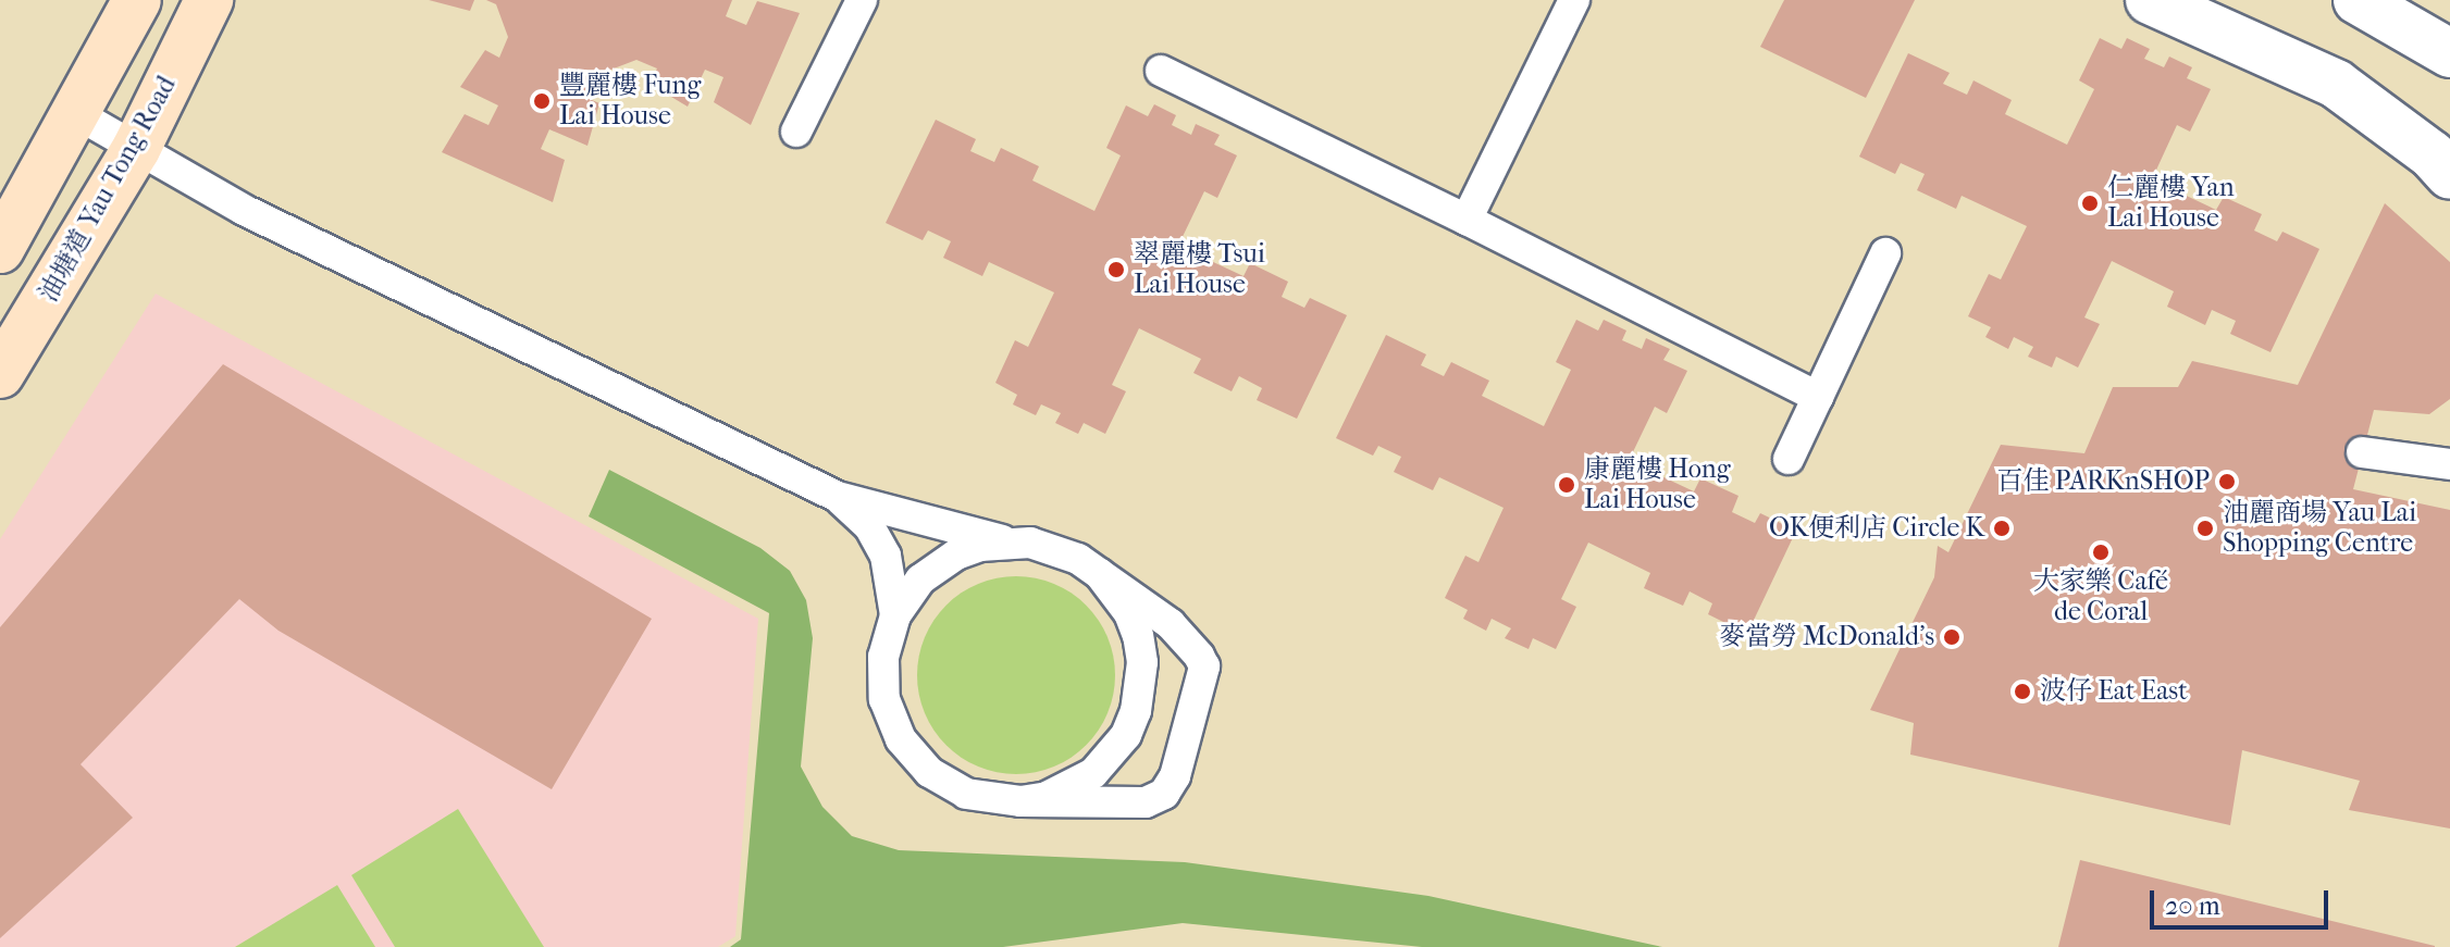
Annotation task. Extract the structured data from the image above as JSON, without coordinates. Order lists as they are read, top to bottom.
{
  "streets": {
    "street": ["油塘道 Yau Tong Road"]
  },
  "places": [
    "豐麗樓 Fung Lai House",
    "仁麗樓 Yan Lai House",
    "翠麗樓 Tsui Lai House",
    "百佳 PARKnSHOP",
    "康麗樓 Hong Lai House",
    "OK便利店 Circle K",
    "油麗商場 Yau Lai Shopping Centre",
    "大家樂 Café de Coral",
    "麥當勞 McDonald's",
    "波仔 Eat East"
  ],
  "scale_bar": "20 m"
}
